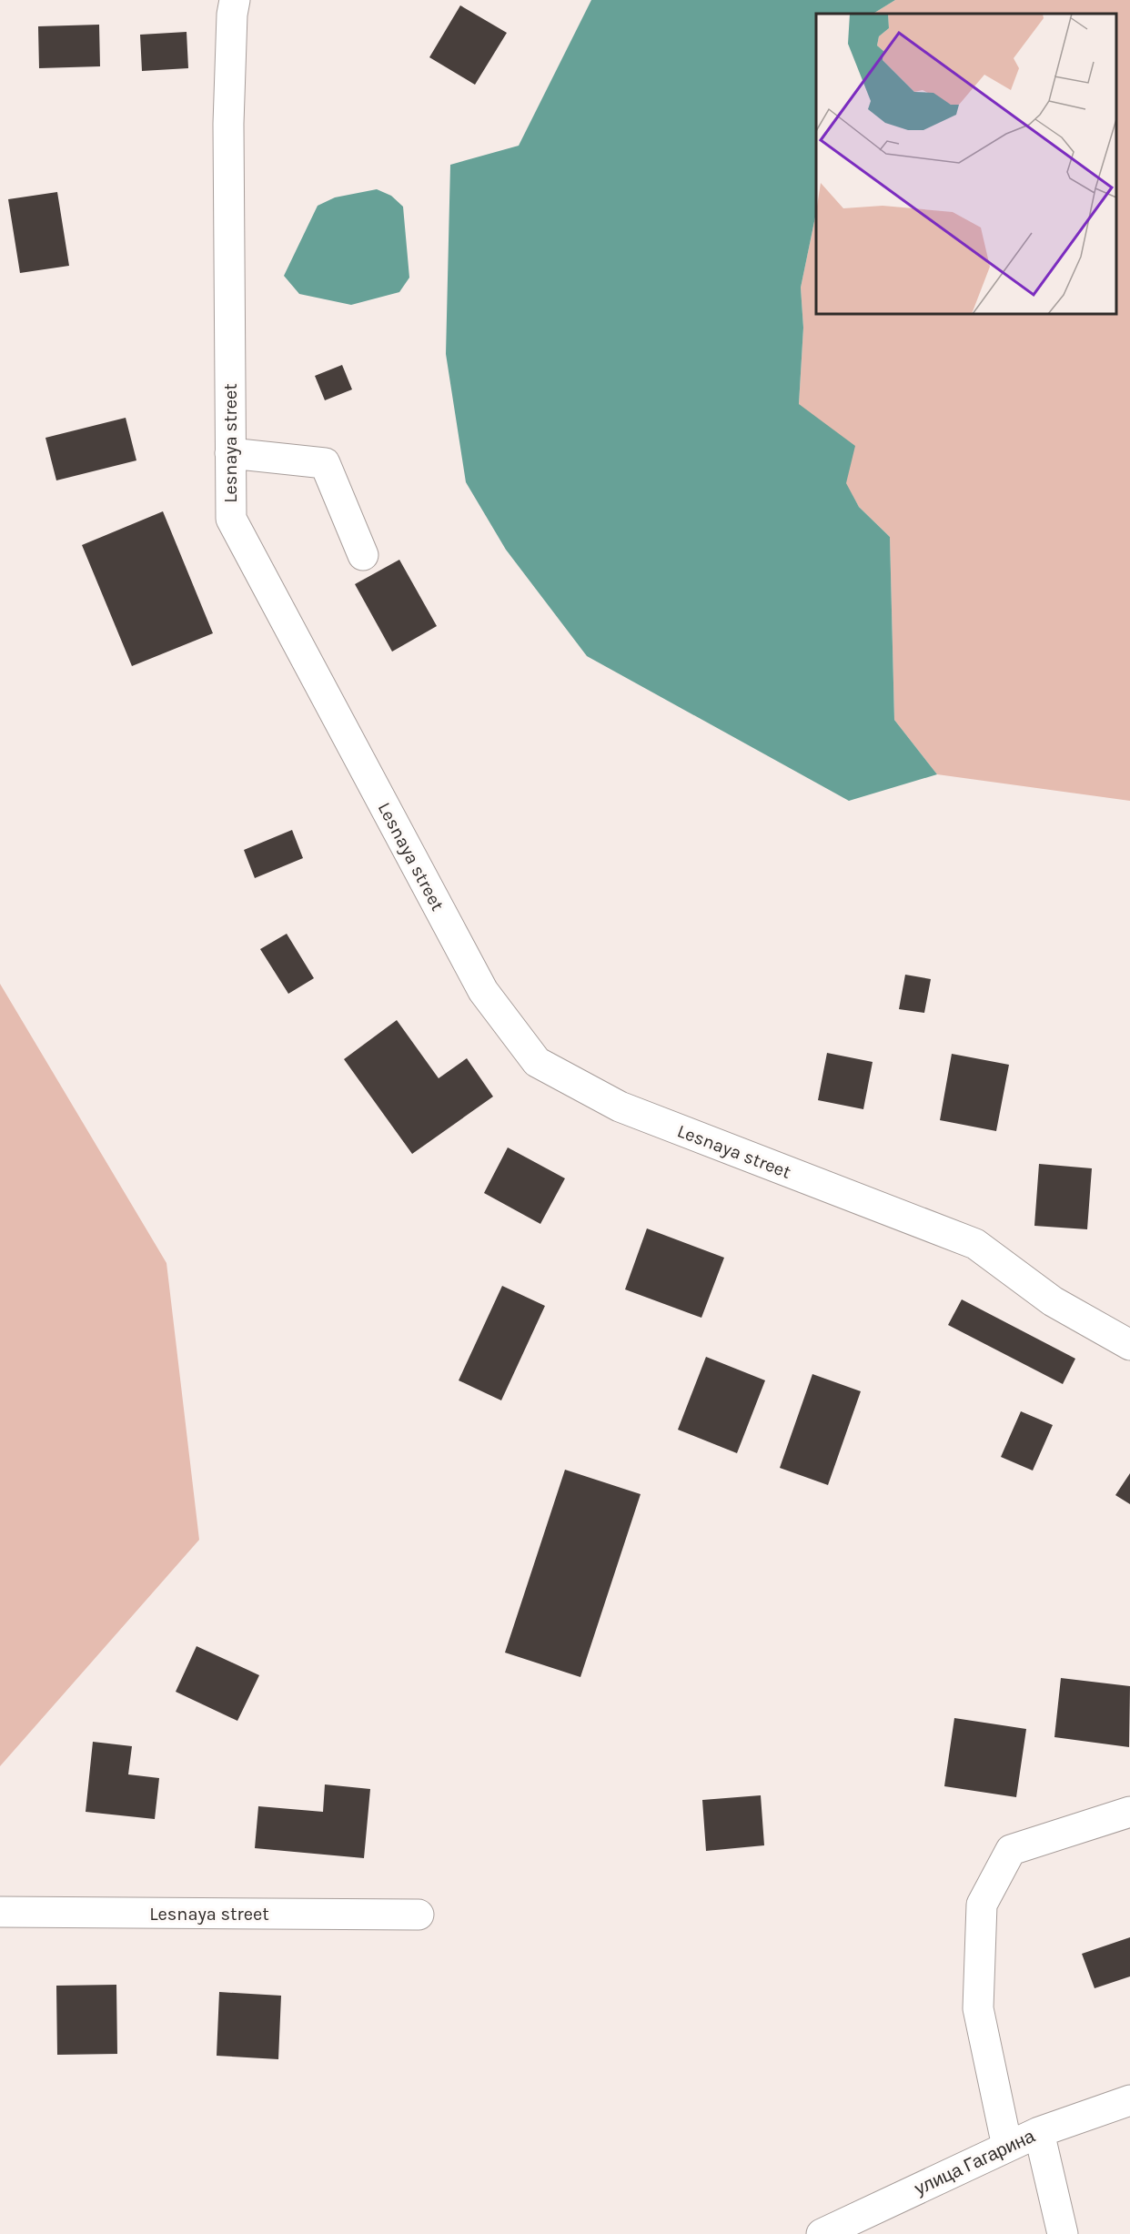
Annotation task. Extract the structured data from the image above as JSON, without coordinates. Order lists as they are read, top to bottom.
{
  "streets": {
    "street": ["Lesnaya street", "улица Гагарина"]
  }
}
